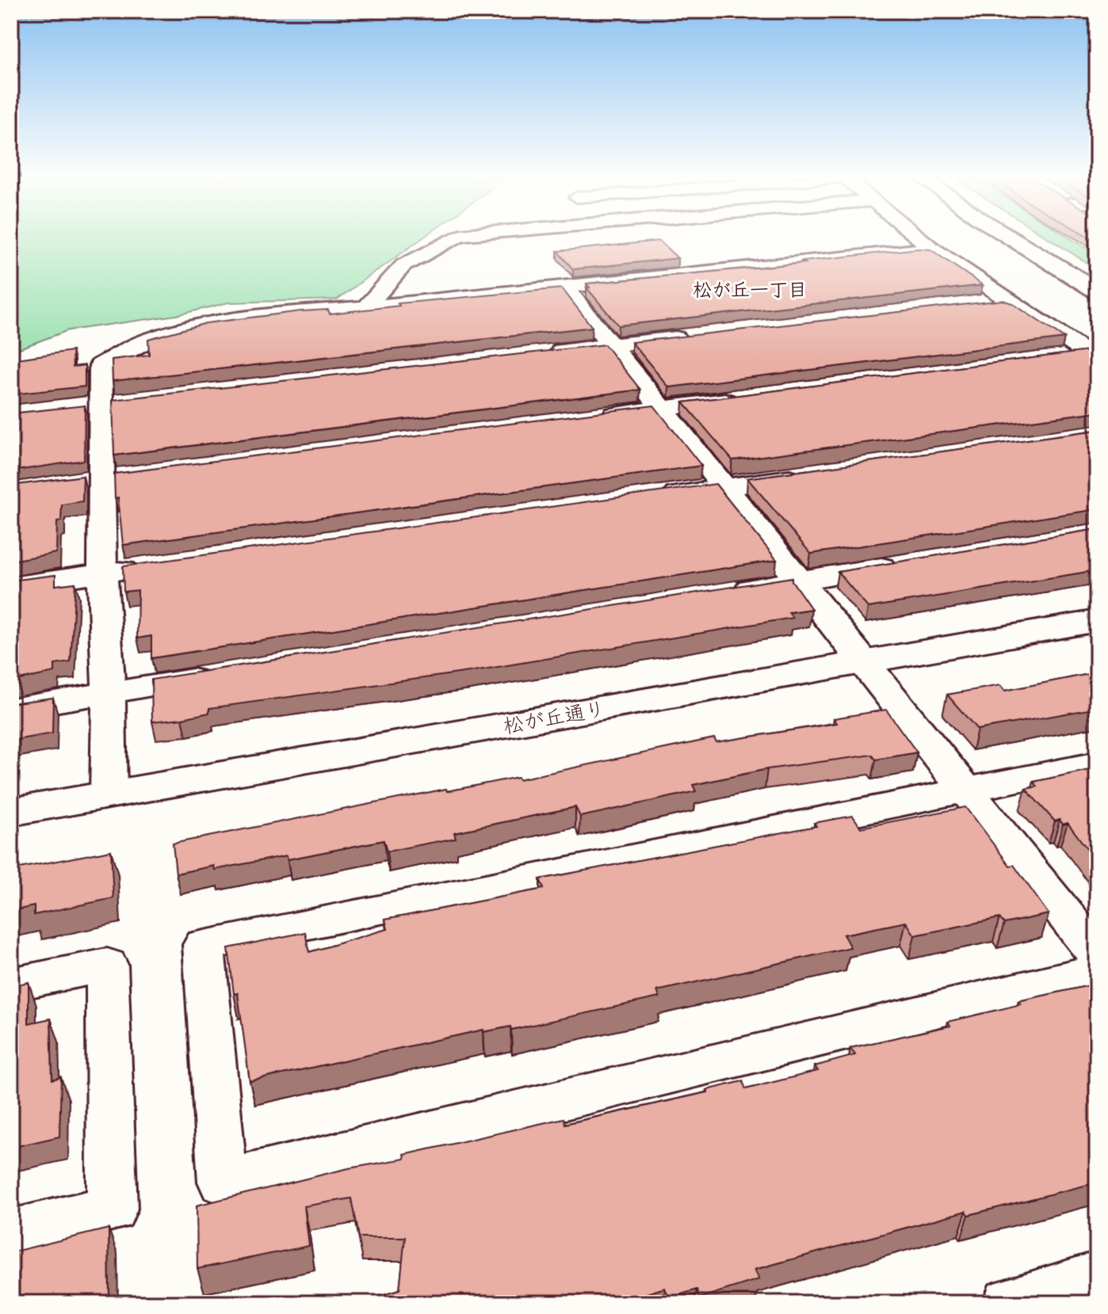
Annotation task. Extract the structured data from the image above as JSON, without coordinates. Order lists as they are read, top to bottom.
{
  "streets": {
    "street": ["松が丘通り"]
  },
  "districts": ["松が丘一丁目"]
}
